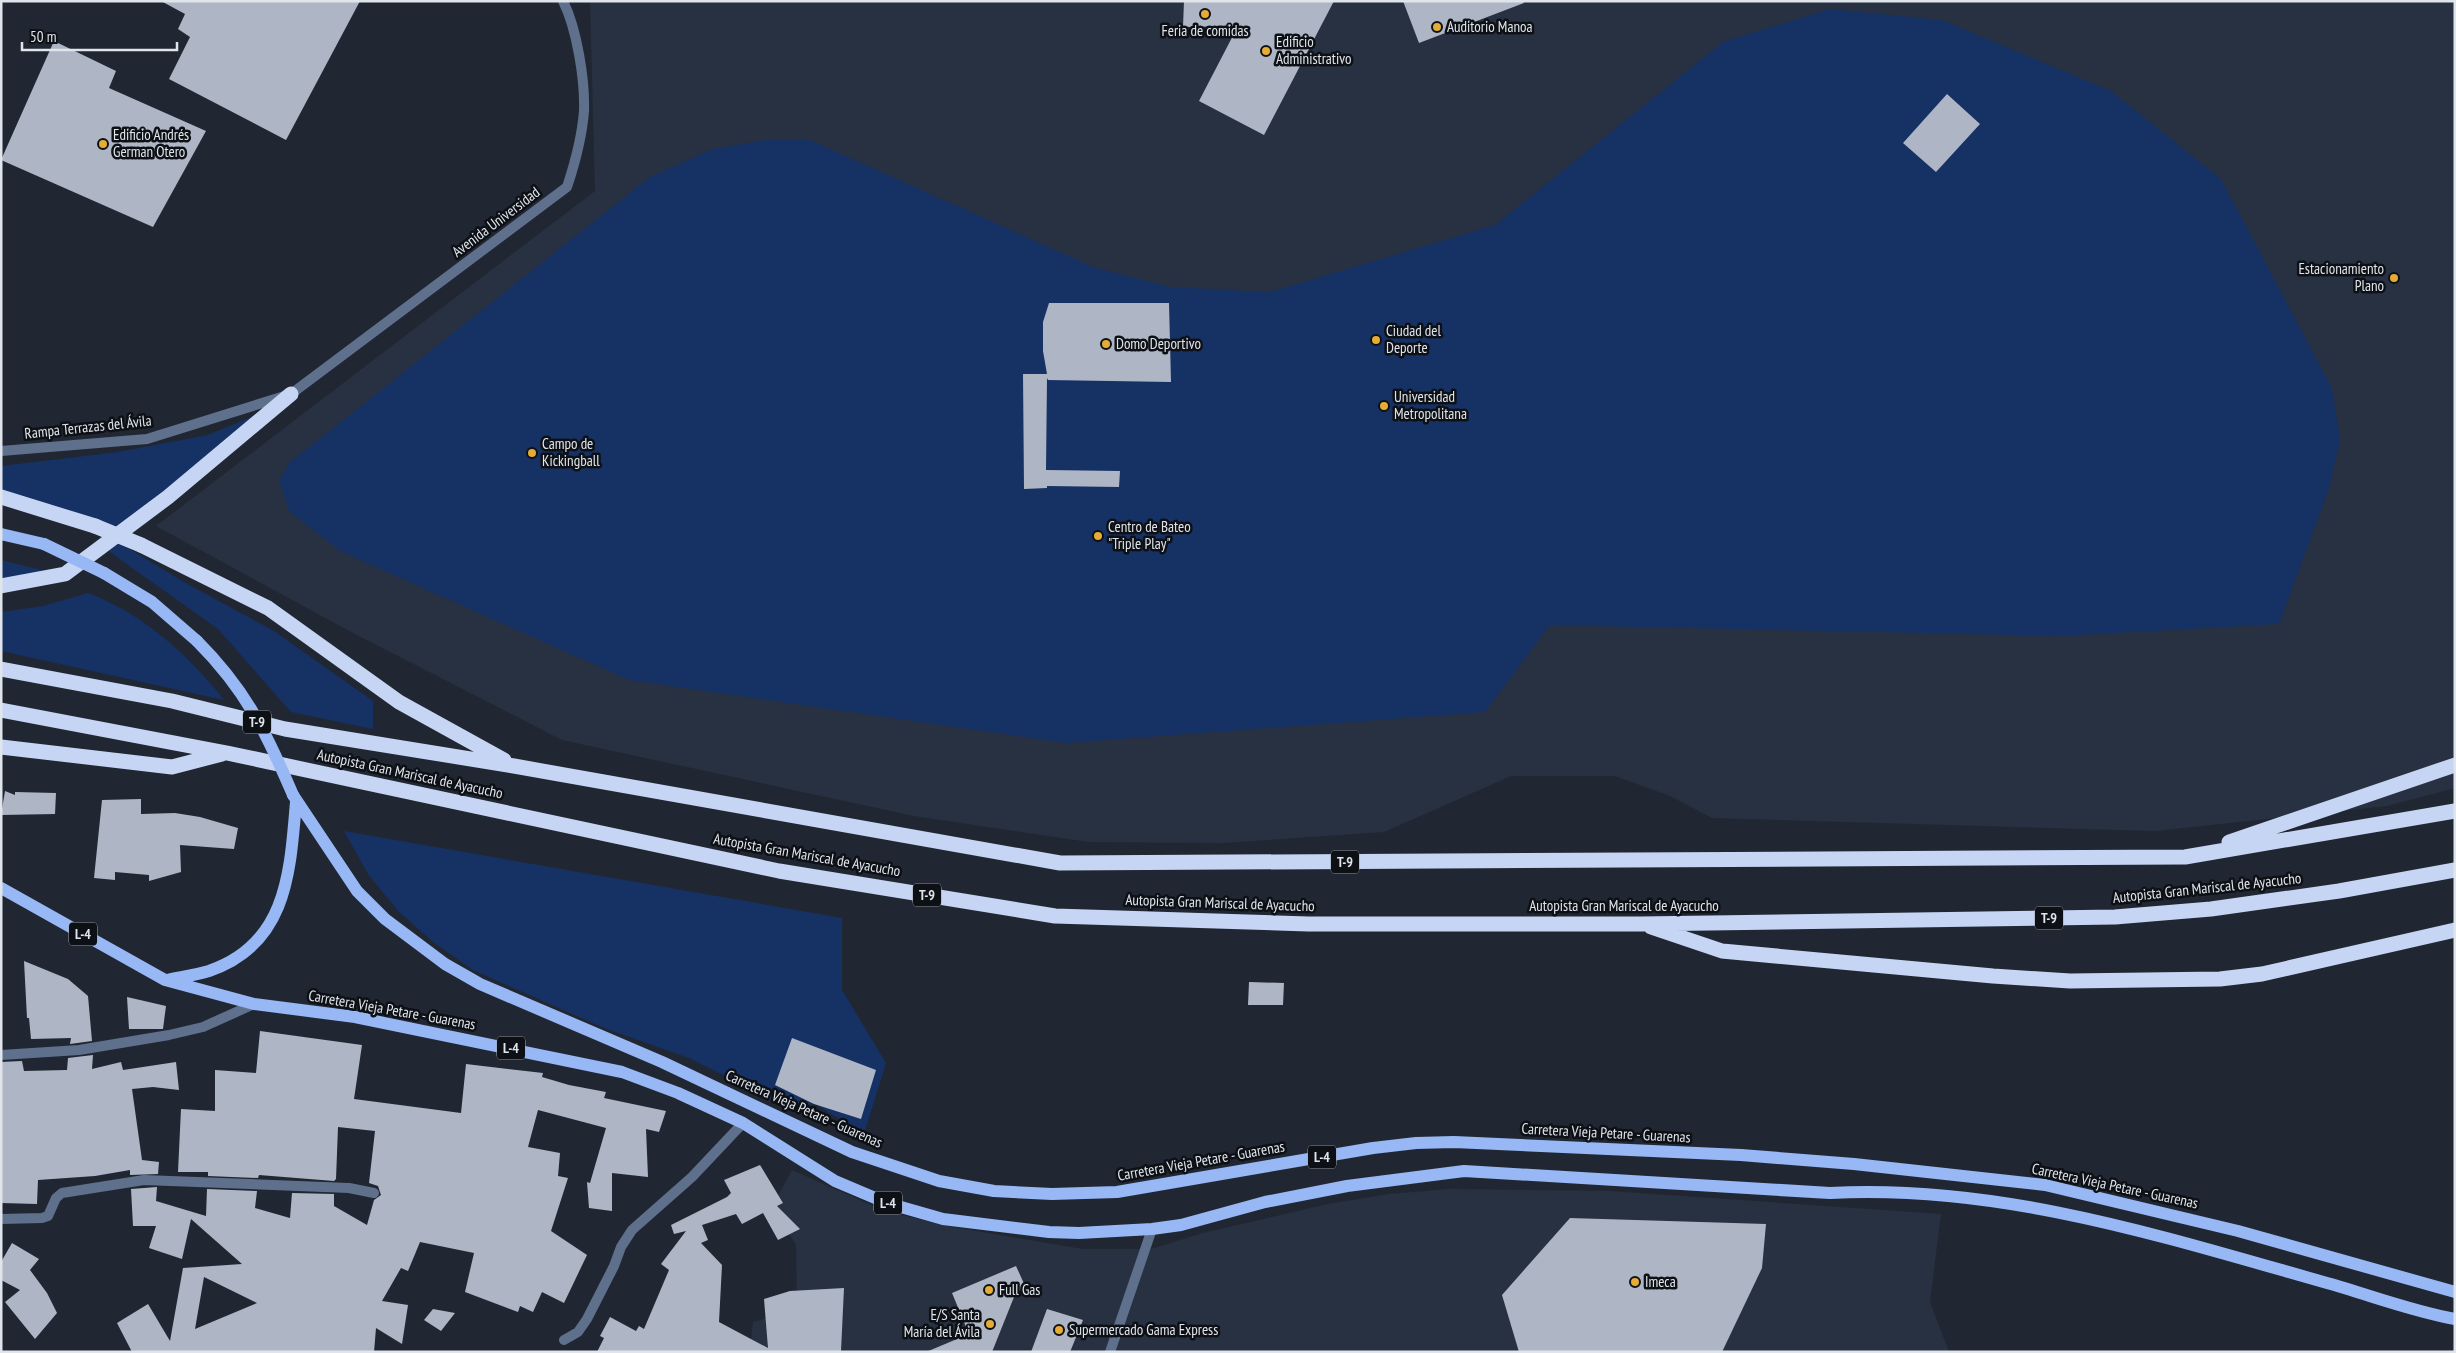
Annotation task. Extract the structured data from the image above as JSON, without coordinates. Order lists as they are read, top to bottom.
{
  "streets": {
    "highway": ["T-9", "Autopista Gran Mariscal de Ayacucho"],
    "main road": ["L-4", "Carretera Vieja Petare - Guarenas"],
    "street": ["Avenida Universidad", "Rampa Terrazas del Ávila"]
  },
  "crossings": [
    ["Avenida Universidad", "Rampa Terrazas del Ávila"],
    ["L-4", "Carretera Vieja Petare - Guarenas"]
  ],
  "places": [
    "Feria de comidas",
    "Auditorio Manoa",
    "Edificio Administrativo",
    "Edificio Andrés German Otero",
    "Estacionamiento Plano",
    "Ciudad del Deporte",
    "Domo Deportivo",
    "Universidad Metropolitana",
    "Campo de Kickingball",
    "Centro de Bateo \"Triple Play\"",
    "Imeca",
    "Full Gas",
    "E/S Santa María del Ávila",
    "Supermercado Gama Express"
  ],
  "scale_bar": "50 m"
}
